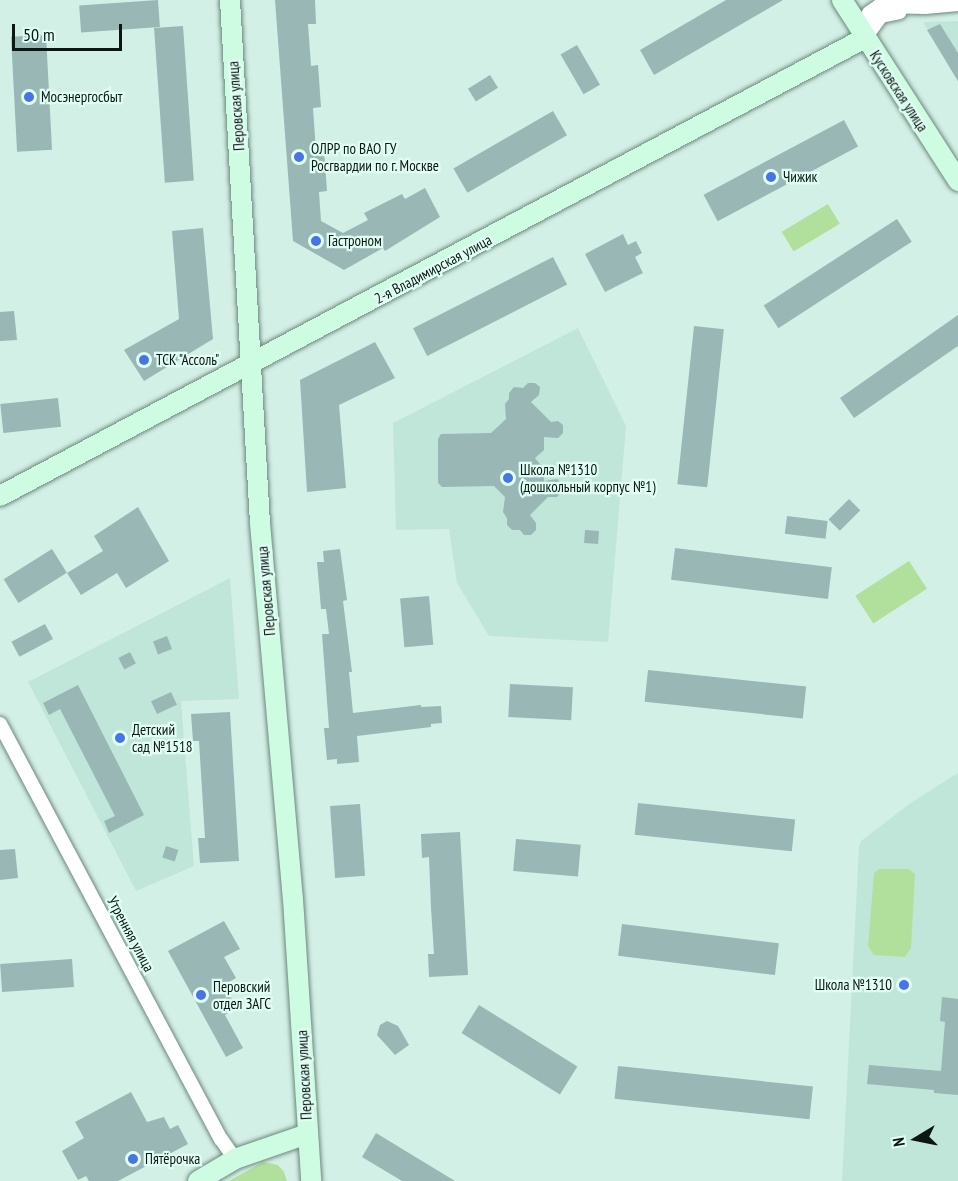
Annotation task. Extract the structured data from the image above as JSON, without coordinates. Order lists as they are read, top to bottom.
{
  "streets": {
    "main road": ["Кусковская улица", "Перовская улица", "2-я Владимирская улица"],
    "street": ["Утренняя улица"]
  },
  "crossings": [
    ["Кусковская улица", "2-я Владимирская улица"],
    ["Перовская улица", "2-я Владимирская улица"]
  ],
  "places": [
    "Мосэнергосбыт",
    "ОЛРР по ВАО ГУ Росгвардии по г. Москве",
    "Чижик",
    "Гастроном",
    "ТСК \"Ассоль\"",
    "Школа №1310 (дошкольный корпус №1)",
    "Детский сад №1518",
    "Школа №1310",
    "Перовский отдел ЗАГС",
    "Пятёрочка"
  ],
  "scale_bar": "50 m",
  "north": "left"
}
